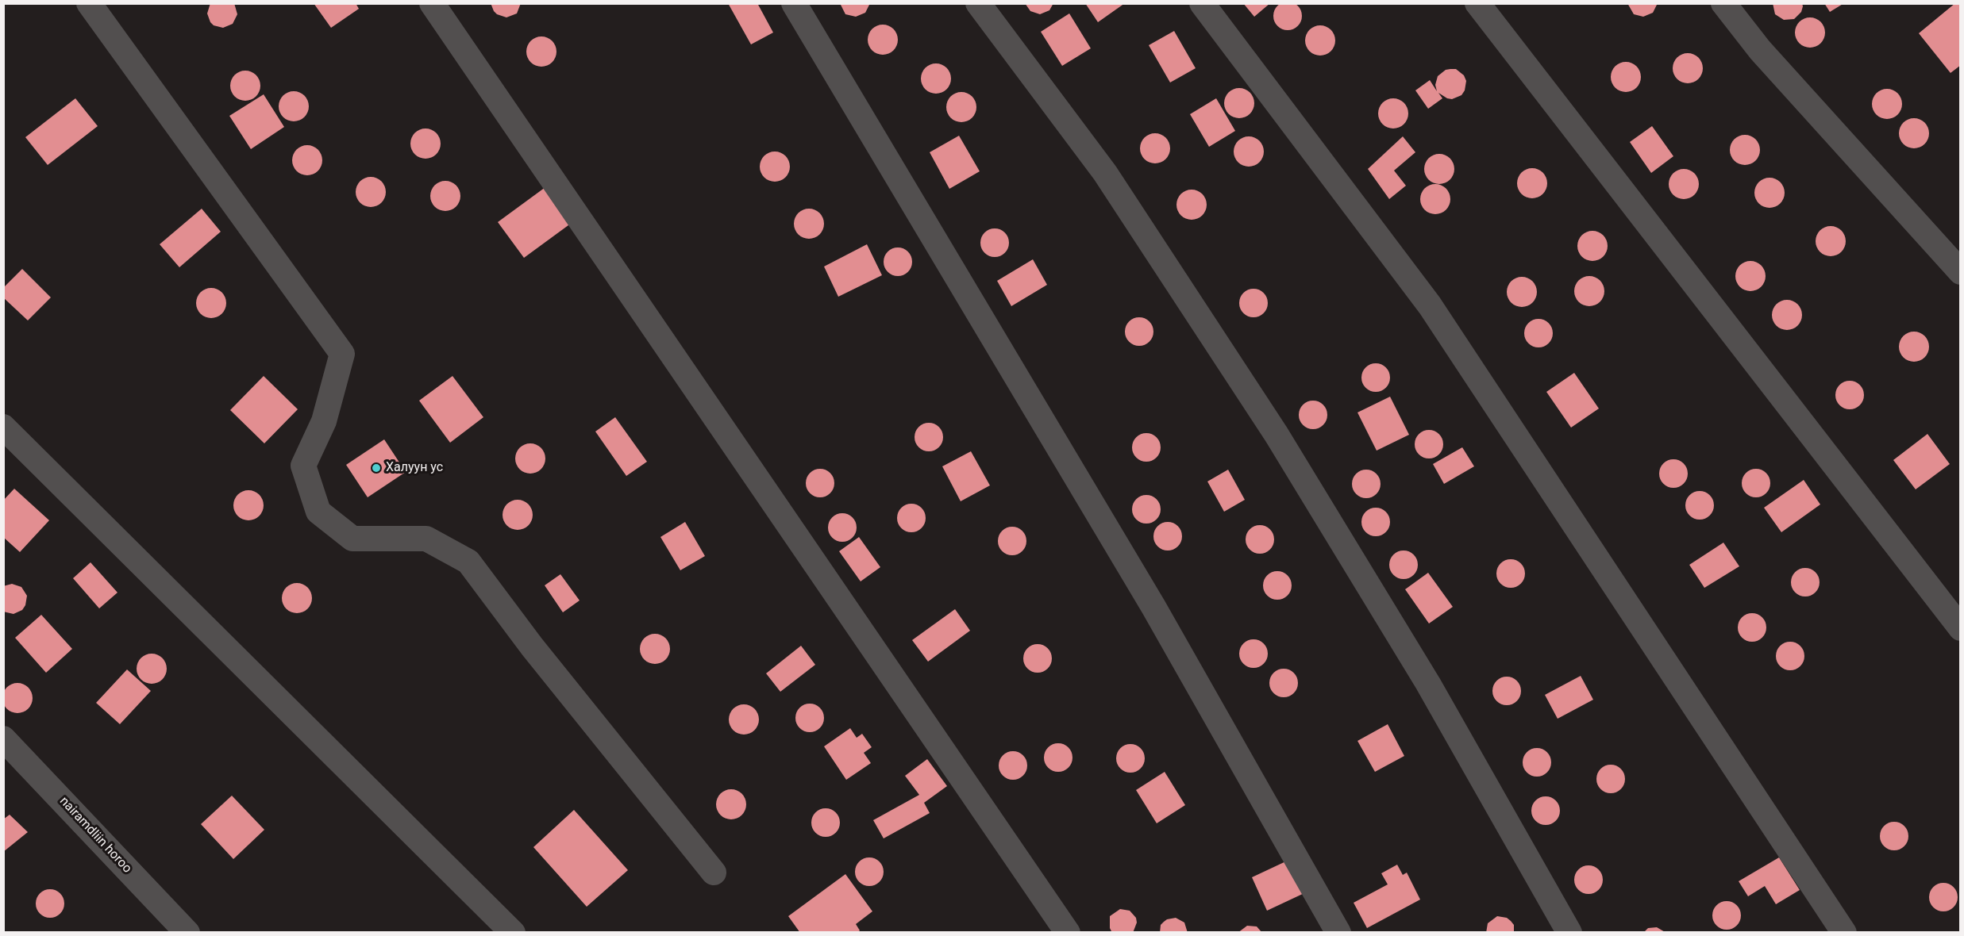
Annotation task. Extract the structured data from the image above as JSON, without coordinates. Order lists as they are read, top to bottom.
{
  "streets": {
    "street": ["nairamdliin horoo"]
  },
  "places": ["Халуун ус"]
}
